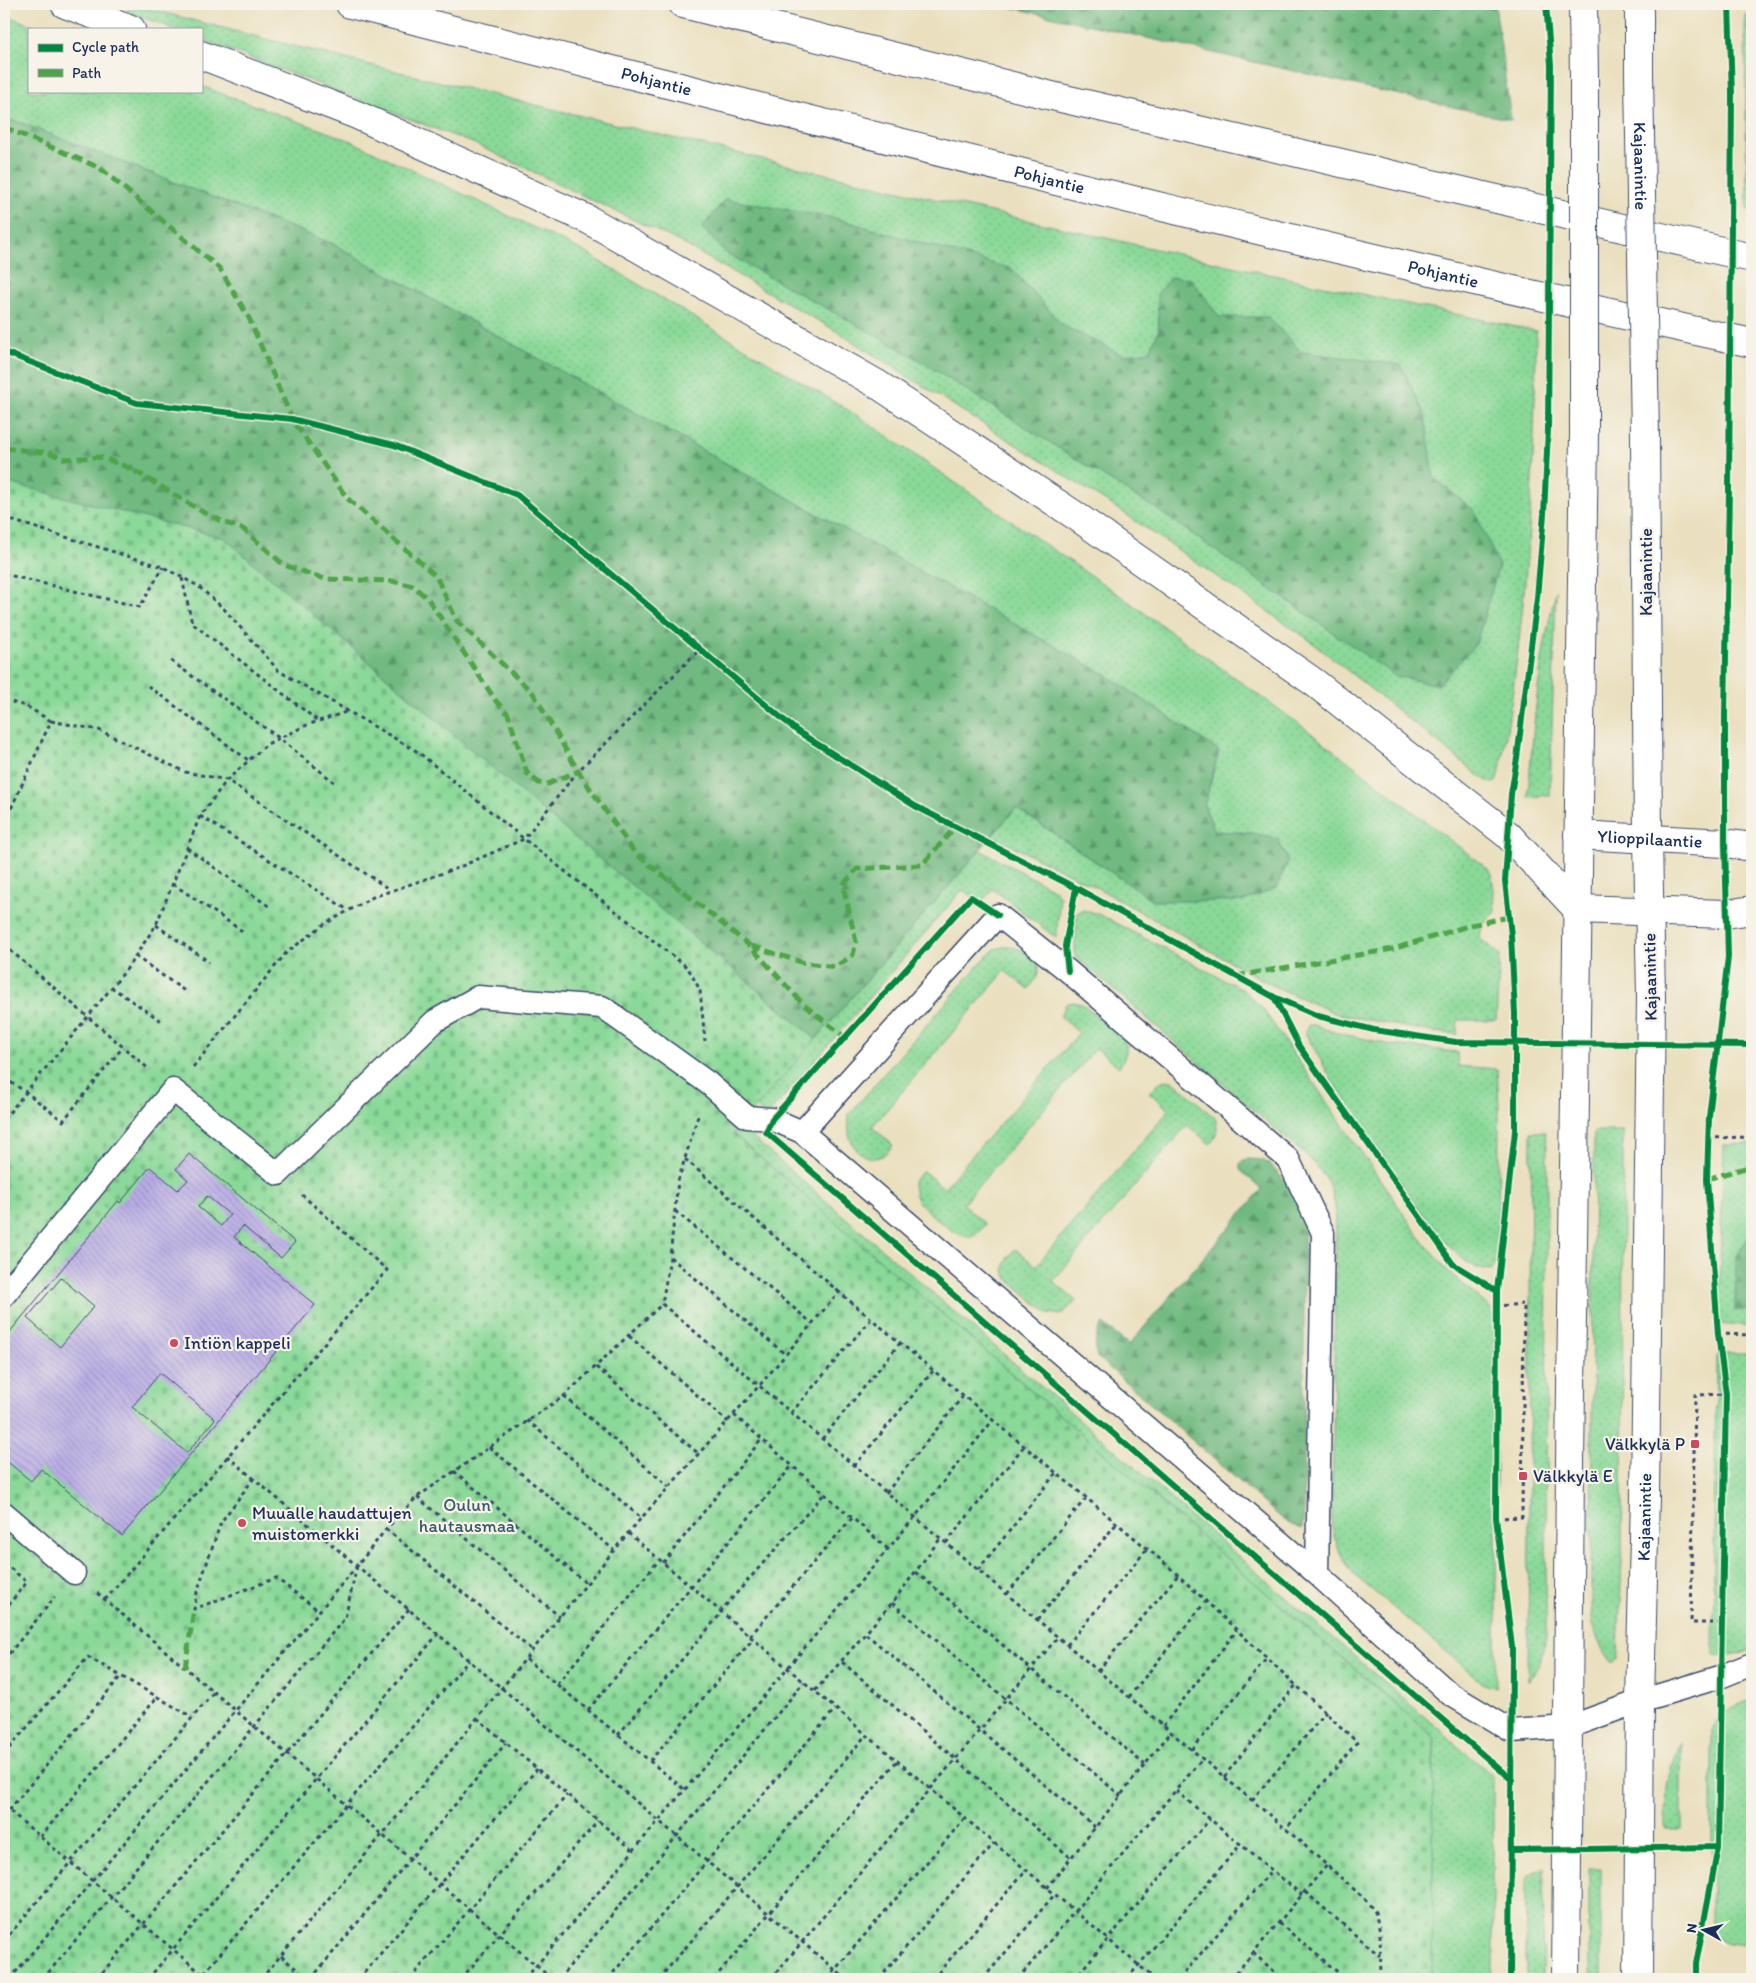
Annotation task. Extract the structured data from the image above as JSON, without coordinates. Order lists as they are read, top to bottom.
{
  "streets": {
    "main road": ["Pohjantie", "Kajaanintie", "Ylioppilaantie"]
  },
  "crossings": [
    ["Kajaanintie", "Ylioppilaantie"]
  ],
  "parks": ["Oulun hautausmaa"],
  "places": {
    "other": ["Intiön kappeli", "Muualle haudattujen muistomerkki"],
    "transit": ["Välkkylä P", "Välkkylä E"]
  },
  "legend": ["Cycle path", "Path"],
  "north": "left"
}
